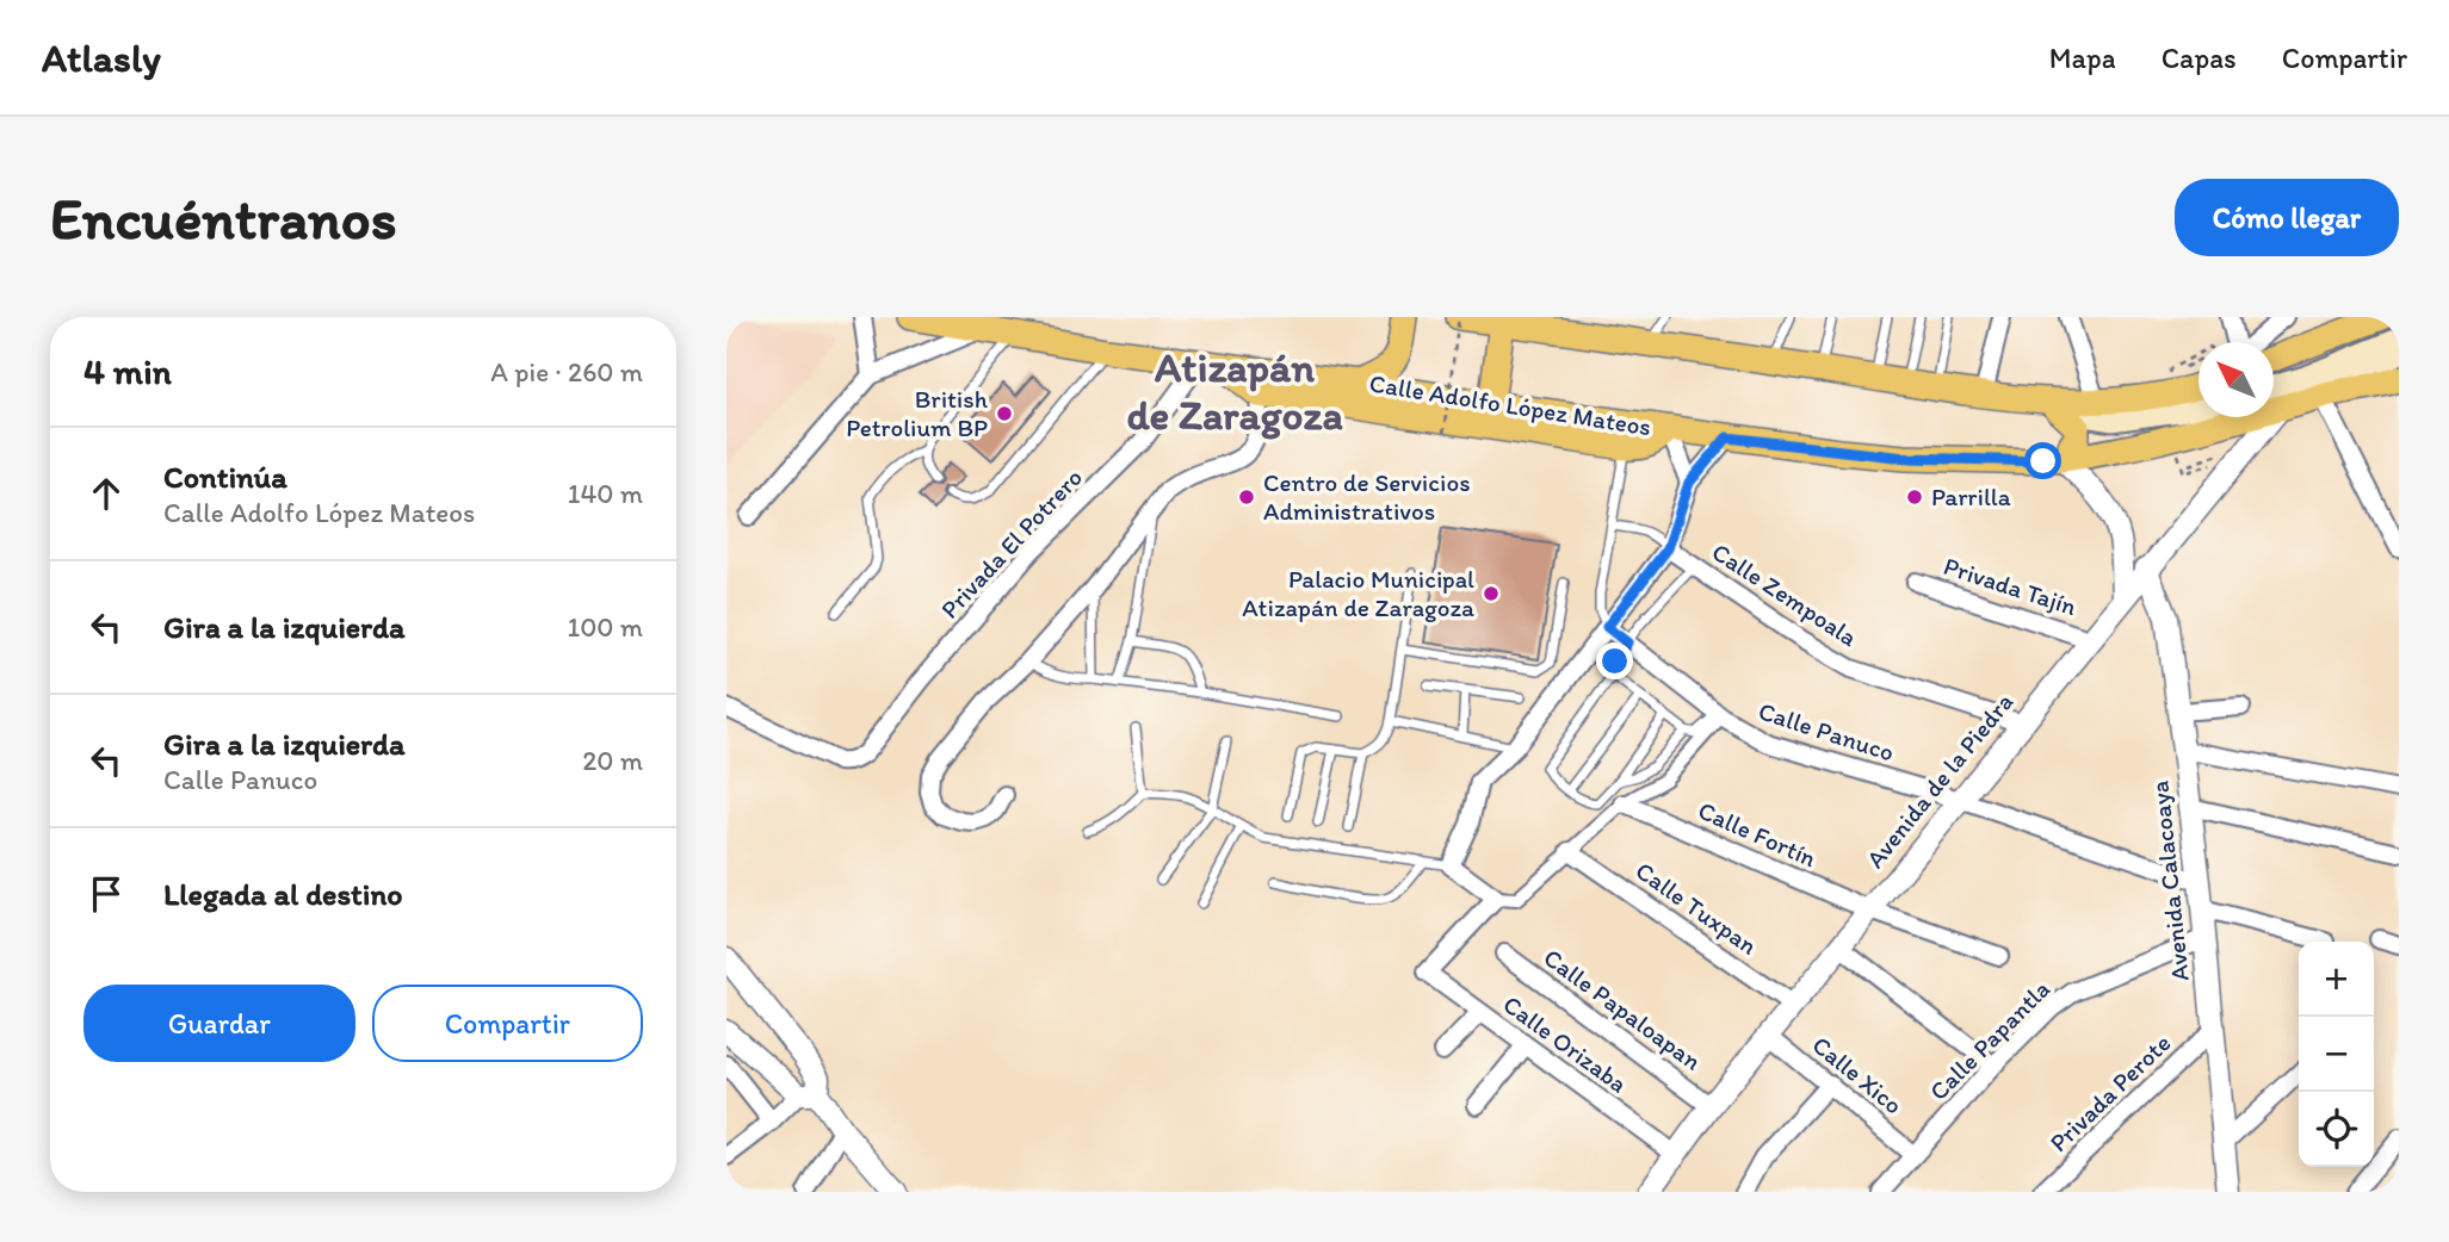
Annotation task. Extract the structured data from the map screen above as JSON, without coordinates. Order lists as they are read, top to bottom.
{
  "streets": {
    "main road": ["Calle Adolfo López Mateos"],
    "street": [
      "Privada El Potrero",
      "Privada Tajín",
      "Calle Zempoala",
      "Calle Panuco",
      "Avenida de la Piedra",
      "Calle Fortín",
      "Avenida Calacoaya",
      "Calle Tuxpan",
      "Calle Papaloapan",
      "Calle Papantla",
      "Calle Orizaba",
      "Calle Xico",
      "Privada Perote"
    ]
  },
  "crossings": [
    ["Privada Tajín", "Avenida de la Piedra"],
    ["Calle Zempoala", "Avenida de la Piedra"],
    ["Calle Panuco", "Avenida de la Piedra"],
    ["Calle Panuco", "Avenida Calacoaya"],
    ["Avenida de la Piedra", "Calle Fortín"],
    ["Avenida de la Piedra", "Avenida Calacoaya"],
    ["Avenida de la Piedra", "Calle Tuxpan"],
    ["Avenida de la Piedra", "Calle Papaloapan"],
    ["Avenida de la Piedra", "Calle Orizaba"],
    ["Avenida de la Piedra", "Calle Xico"],
    ["Avenida Calacoaya", "Calle Papantla"],
    ["Avenida Calacoaya", "Privada Perote"],
    ["Calle Papantla", "Calle Xico"]
  ],
  "districts": ["Atizapán de Zaragoza"],
  "places": [
    "British Petrolium BP",
    "Centro de Servicios Administrativos",
    "Parrilla",
    "Palacio Municipal Atizapán de Zaragoza"
  ],
  "north": "top left",
  "page": {
    "header": "Atlasly",
    "nav": ["Mapa", "Capas", "Compartir"],
    "buttons": [
      "Cómo llegar",
      ["Guardar", "Compartir"]
    ],
    "title": "Encuéntranos",
    "heading": ["4 min", "A pie · 260 m"],
    "list": [
      ["Continúa", "Calle Adolfo López Mateos", "140 m"],
      ["Gira a la izquierda", "100 m"],
      ["Gira a la izquierda", "Calle Panuco", "20 m"],
      "Llegada al destino"
    ],
    "map_buttons": ["+", "−"]
  }
}
